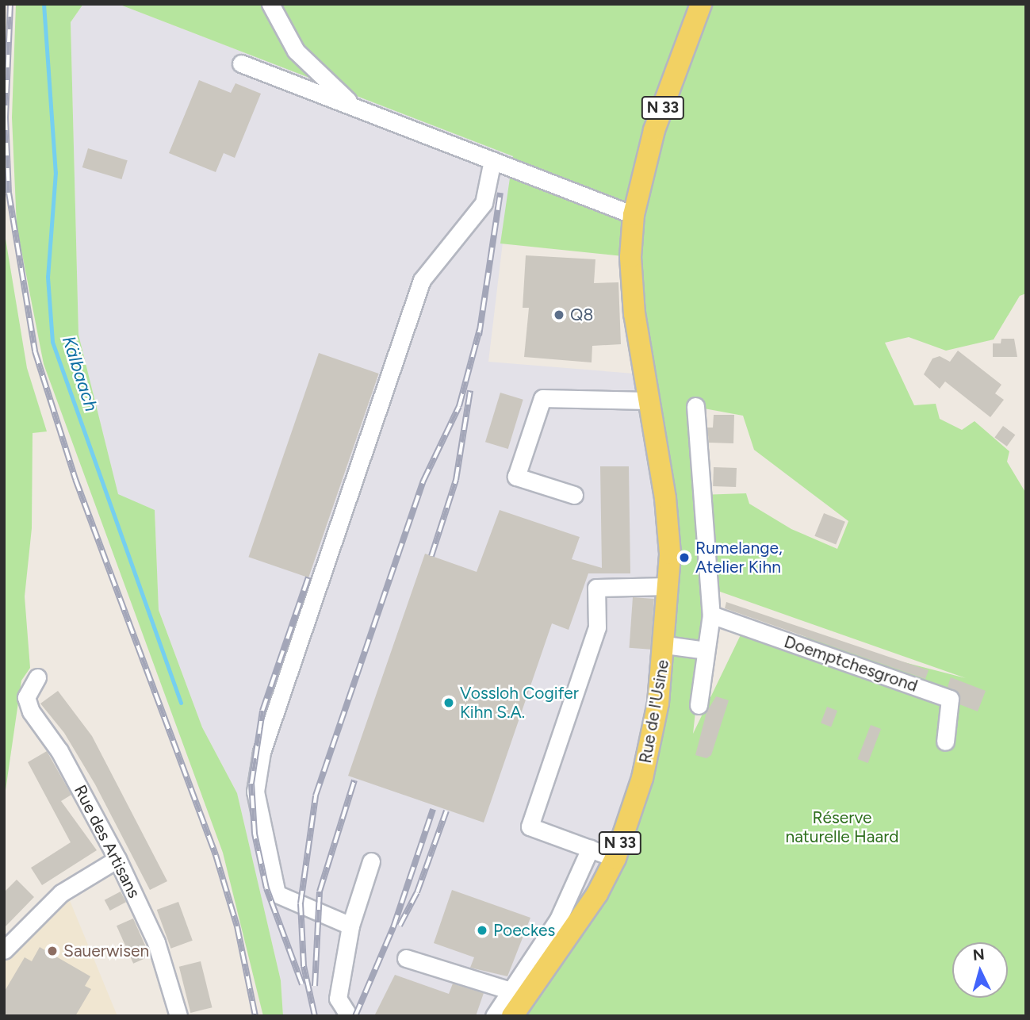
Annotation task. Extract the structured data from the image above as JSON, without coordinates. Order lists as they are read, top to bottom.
{
  "streets": {
    "main road": ["N 33", "Rue de l'Usine"],
    "street": ["Doemptchesgrond", "Rue des Artisans"]
  },
  "crossings": [
    ["N 33", "Rue de l'Usine"]
  ],
  "water": ["Kälbaach"],
  "parks": ["Réserve naturelle Haard"],
  "places": [
    "Q8",
    "Rumelange, Atelier Kihn",
    "Vossloh Cogifer Kihn S.A.",
    "Poeckes",
    "Sauerwisen"
  ],
  "north": "top"
}
